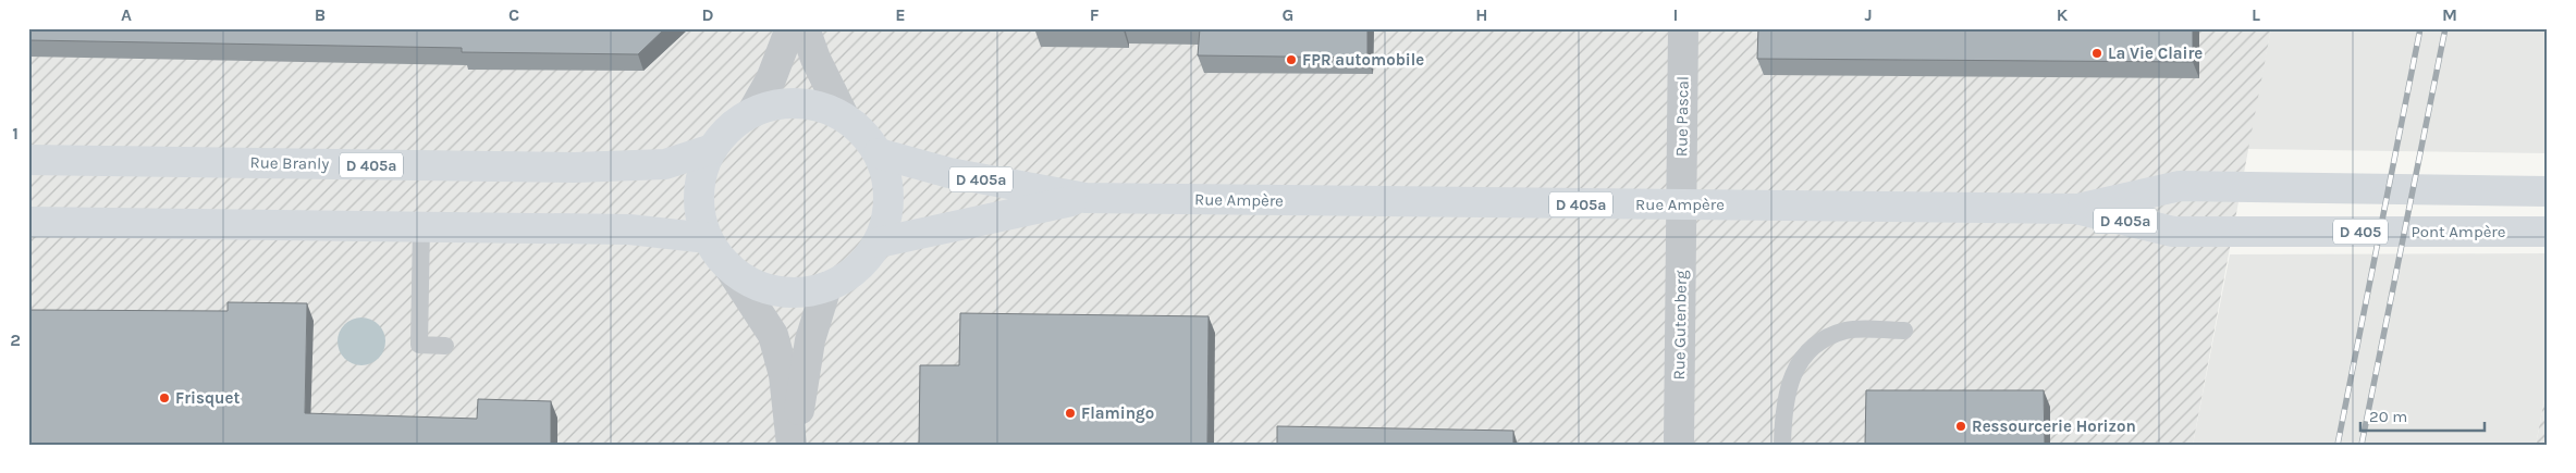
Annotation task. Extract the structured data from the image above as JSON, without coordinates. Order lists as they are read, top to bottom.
{
  "streets": {
    "main road": [
      "Rue Branly",
      "D 405a",
      "Rue Ampère",
      "D 405",
      "Pont Ampère"
    ],
    "street": ["Rue Pascal", "Rue Gutenberg"]
  },
  "crossings": [
    ["Rue Pascal", "Rue Ampère"],
    ["Rue Pascal", "Rue Gutenberg"],
    ["Rue Branly", "Rue Ampère"],
    ["Rue Ampère", "Pont Ampère"],
    ["Rue Ampère", "Rue Gutenberg"]
  ],
  "places": [
    "La Vie Claire",
    "FPR automobile",
    "Frisquet",
    "Flamingo",
    "Ressourcerie Horizon"
  ],
  "scale_bar": "20 m",
  "grid": {
    "columns": [
      "A",
      "B",
      "C",
      "D",
      "E",
      "F",
      "G",
      "H",
      "I",
      "J",
      "K",
      "L",
      "M"
    ],
    "rows": ["1", "2"]
  }
}
